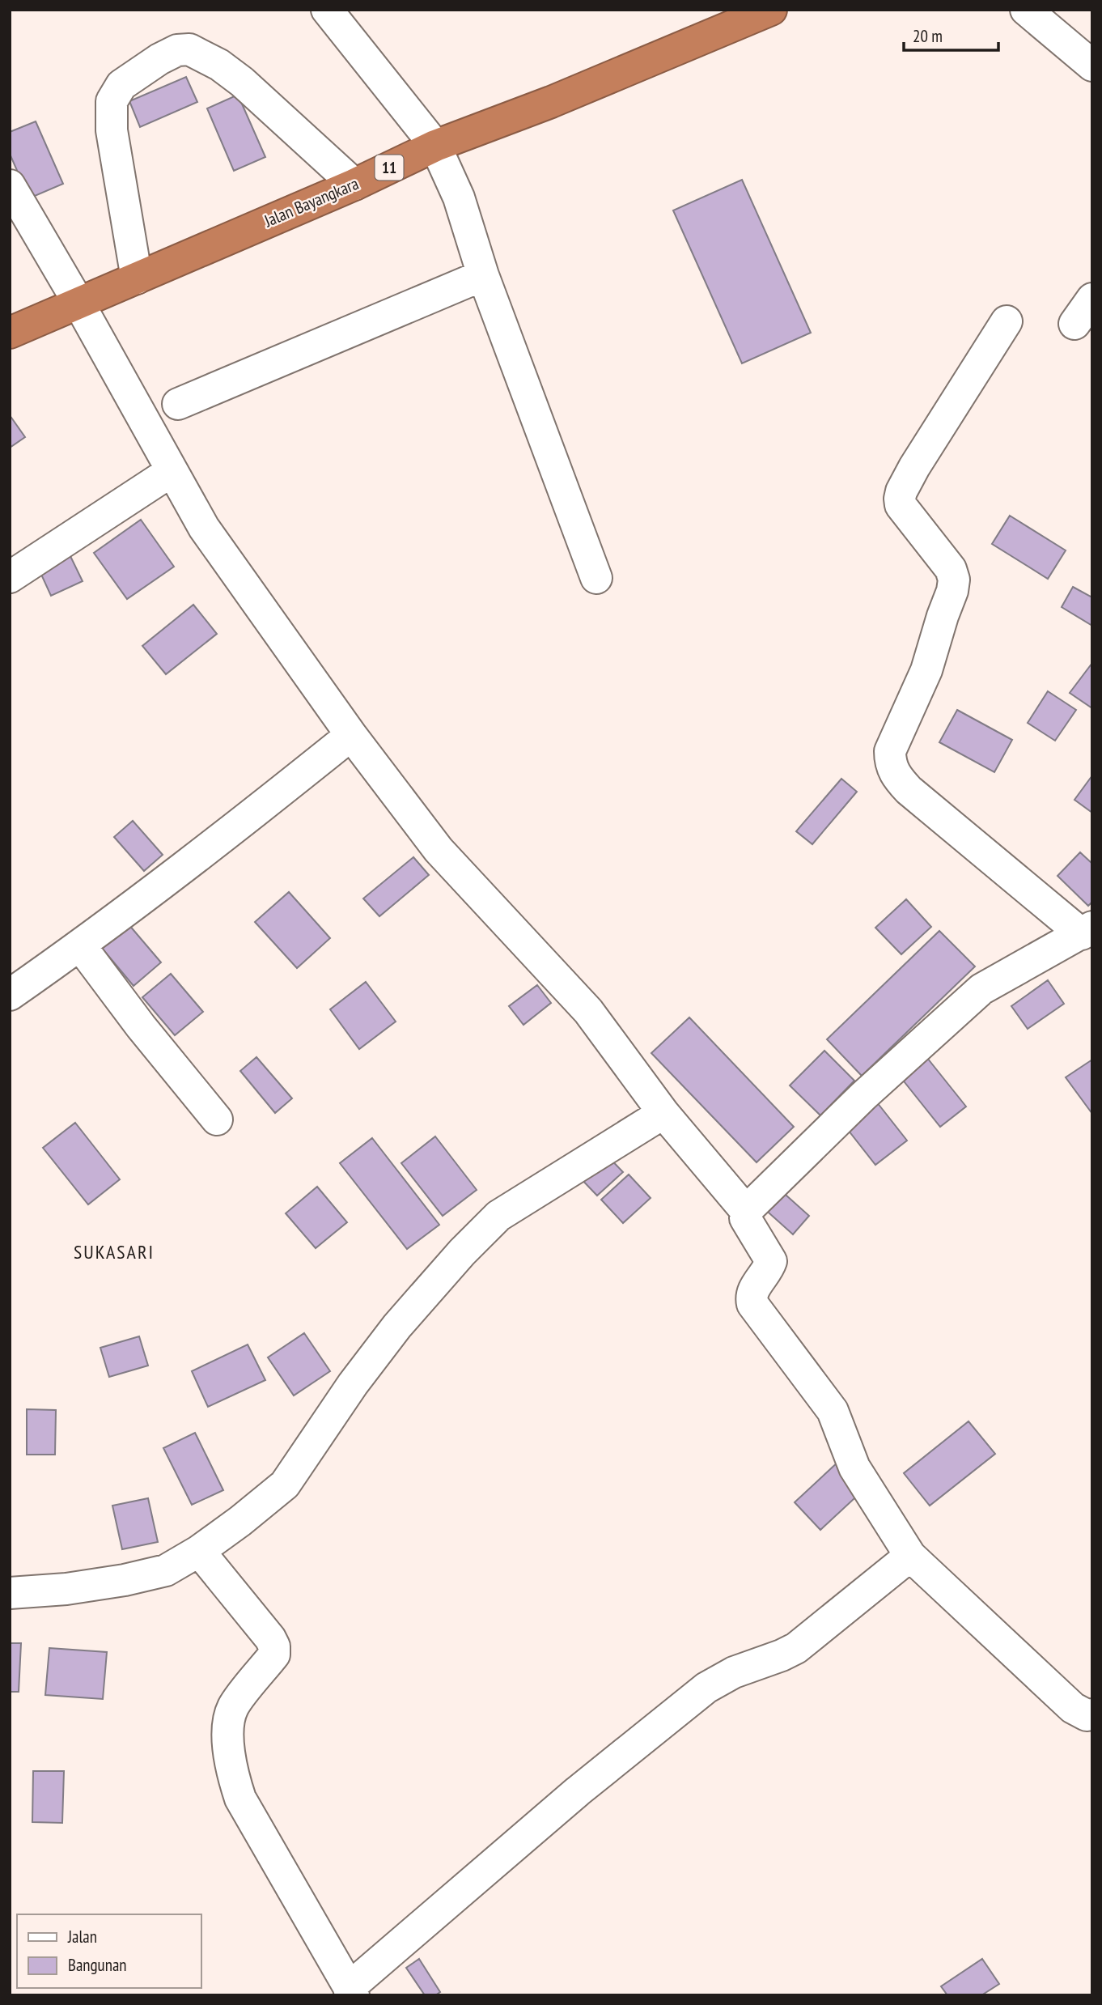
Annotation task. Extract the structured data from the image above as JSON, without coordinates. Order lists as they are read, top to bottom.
{
  "streets": {
    "highway": ["11", "Jalan Bayangkara"]
  },
  "districts": ["SUKASARI"],
  "legend": ["Jalan", "Bangunan"],
  "scale_bar": "20 m"
}
